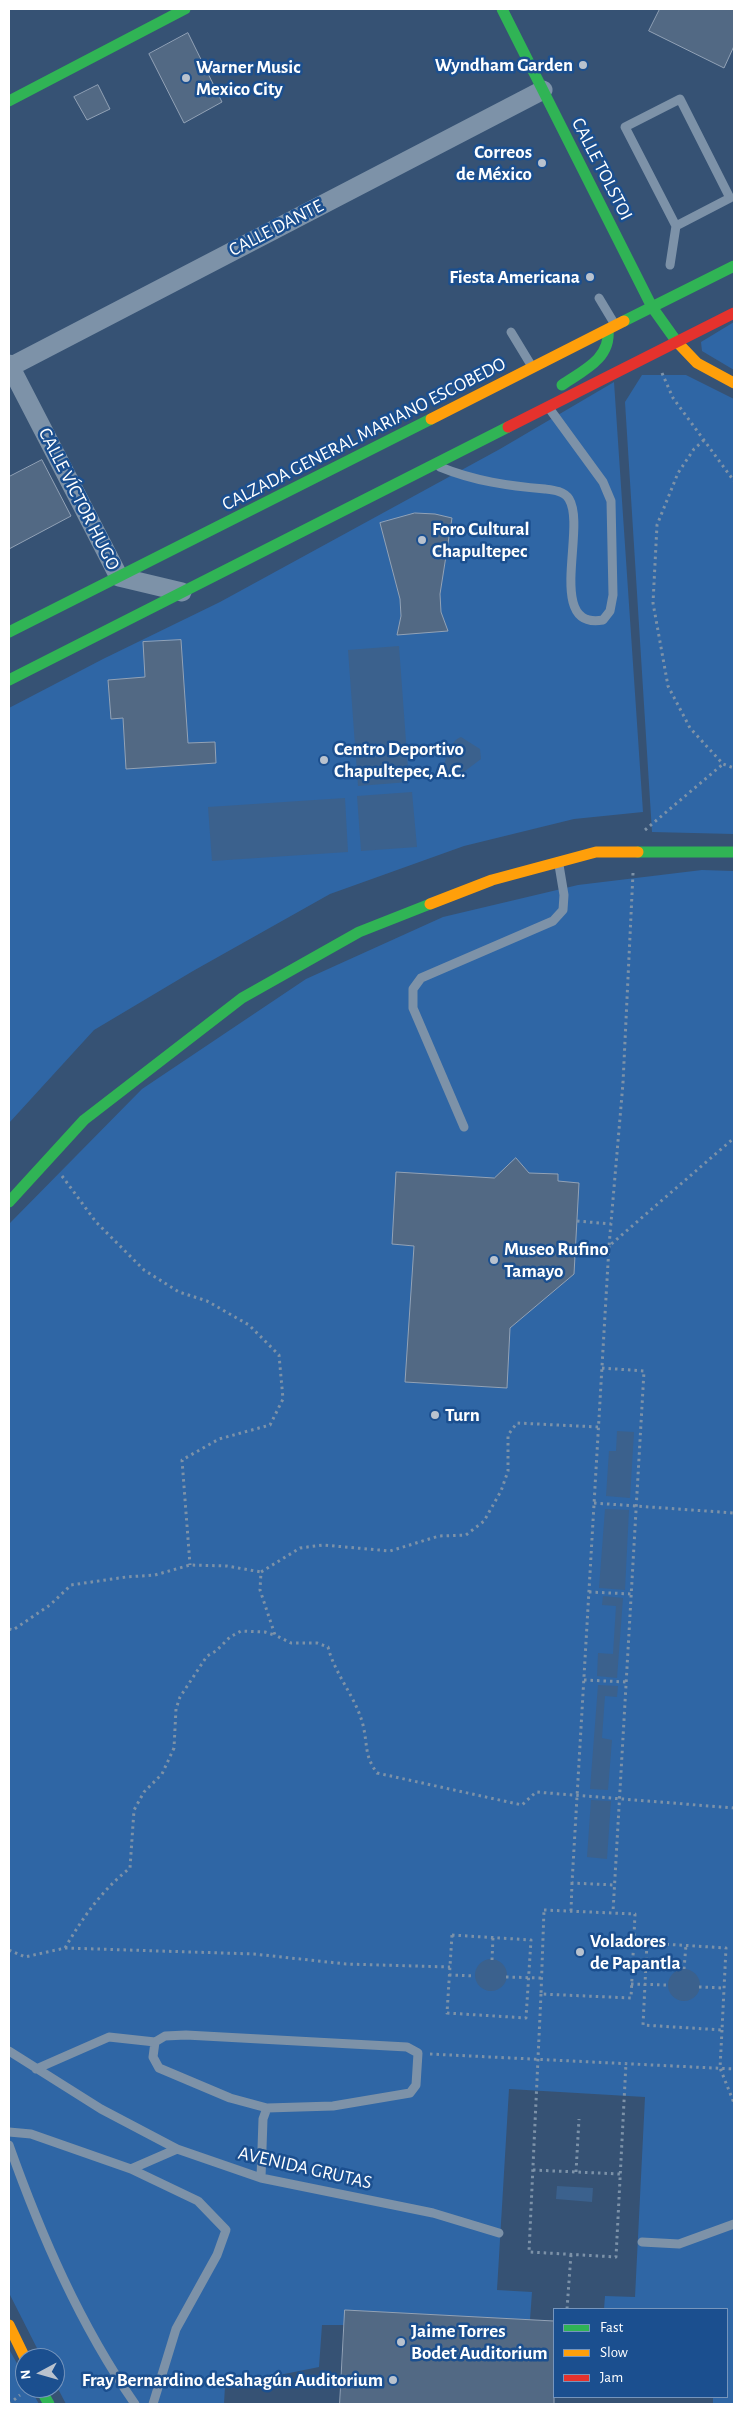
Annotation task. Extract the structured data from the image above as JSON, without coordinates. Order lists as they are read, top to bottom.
{
  "streets": {
    "main road": ["CALLE TOLSTOI", "CALZADA GENERAL MARIANO ESCOBEDO"],
    "street": ["CALLE DANTE", "CALLE VÍCTOR HUGO"],
    "lane": ["AVENIDA GRUTAS"]
  },
  "crossings": [
    ["CALLE TOLSTOI", "CALLE DANTE"],
    ["CALLE TOLSTOI", "CALZADA GENERAL MARIANO ESCOBEDO"],
    ["CALLE DANTE", "CALLE VÍCTOR HUGO"],
    ["CALZADA GENERAL MARIANO ESCOBEDO", "CALLE VÍCTOR HUGO"]
  ],
  "places": [
    "Wyndham Garden",
    "Warner Music Mexico City",
    "Correos de México",
    "Fiesta Americana",
    "Foro Cultural Chapultepec",
    "Centro Deportivo Chapultepec, A.C.",
    "Museo Rufino Tamayo",
    "Turn",
    "Voladores de Papantla",
    "Jaime Torres Bodet Auditorium",
    "Fray Bernardino deSahagún Auditorium"
  ],
  "legend": ["Fast", "Slow", "Jam"],
  "north": "left"
}
